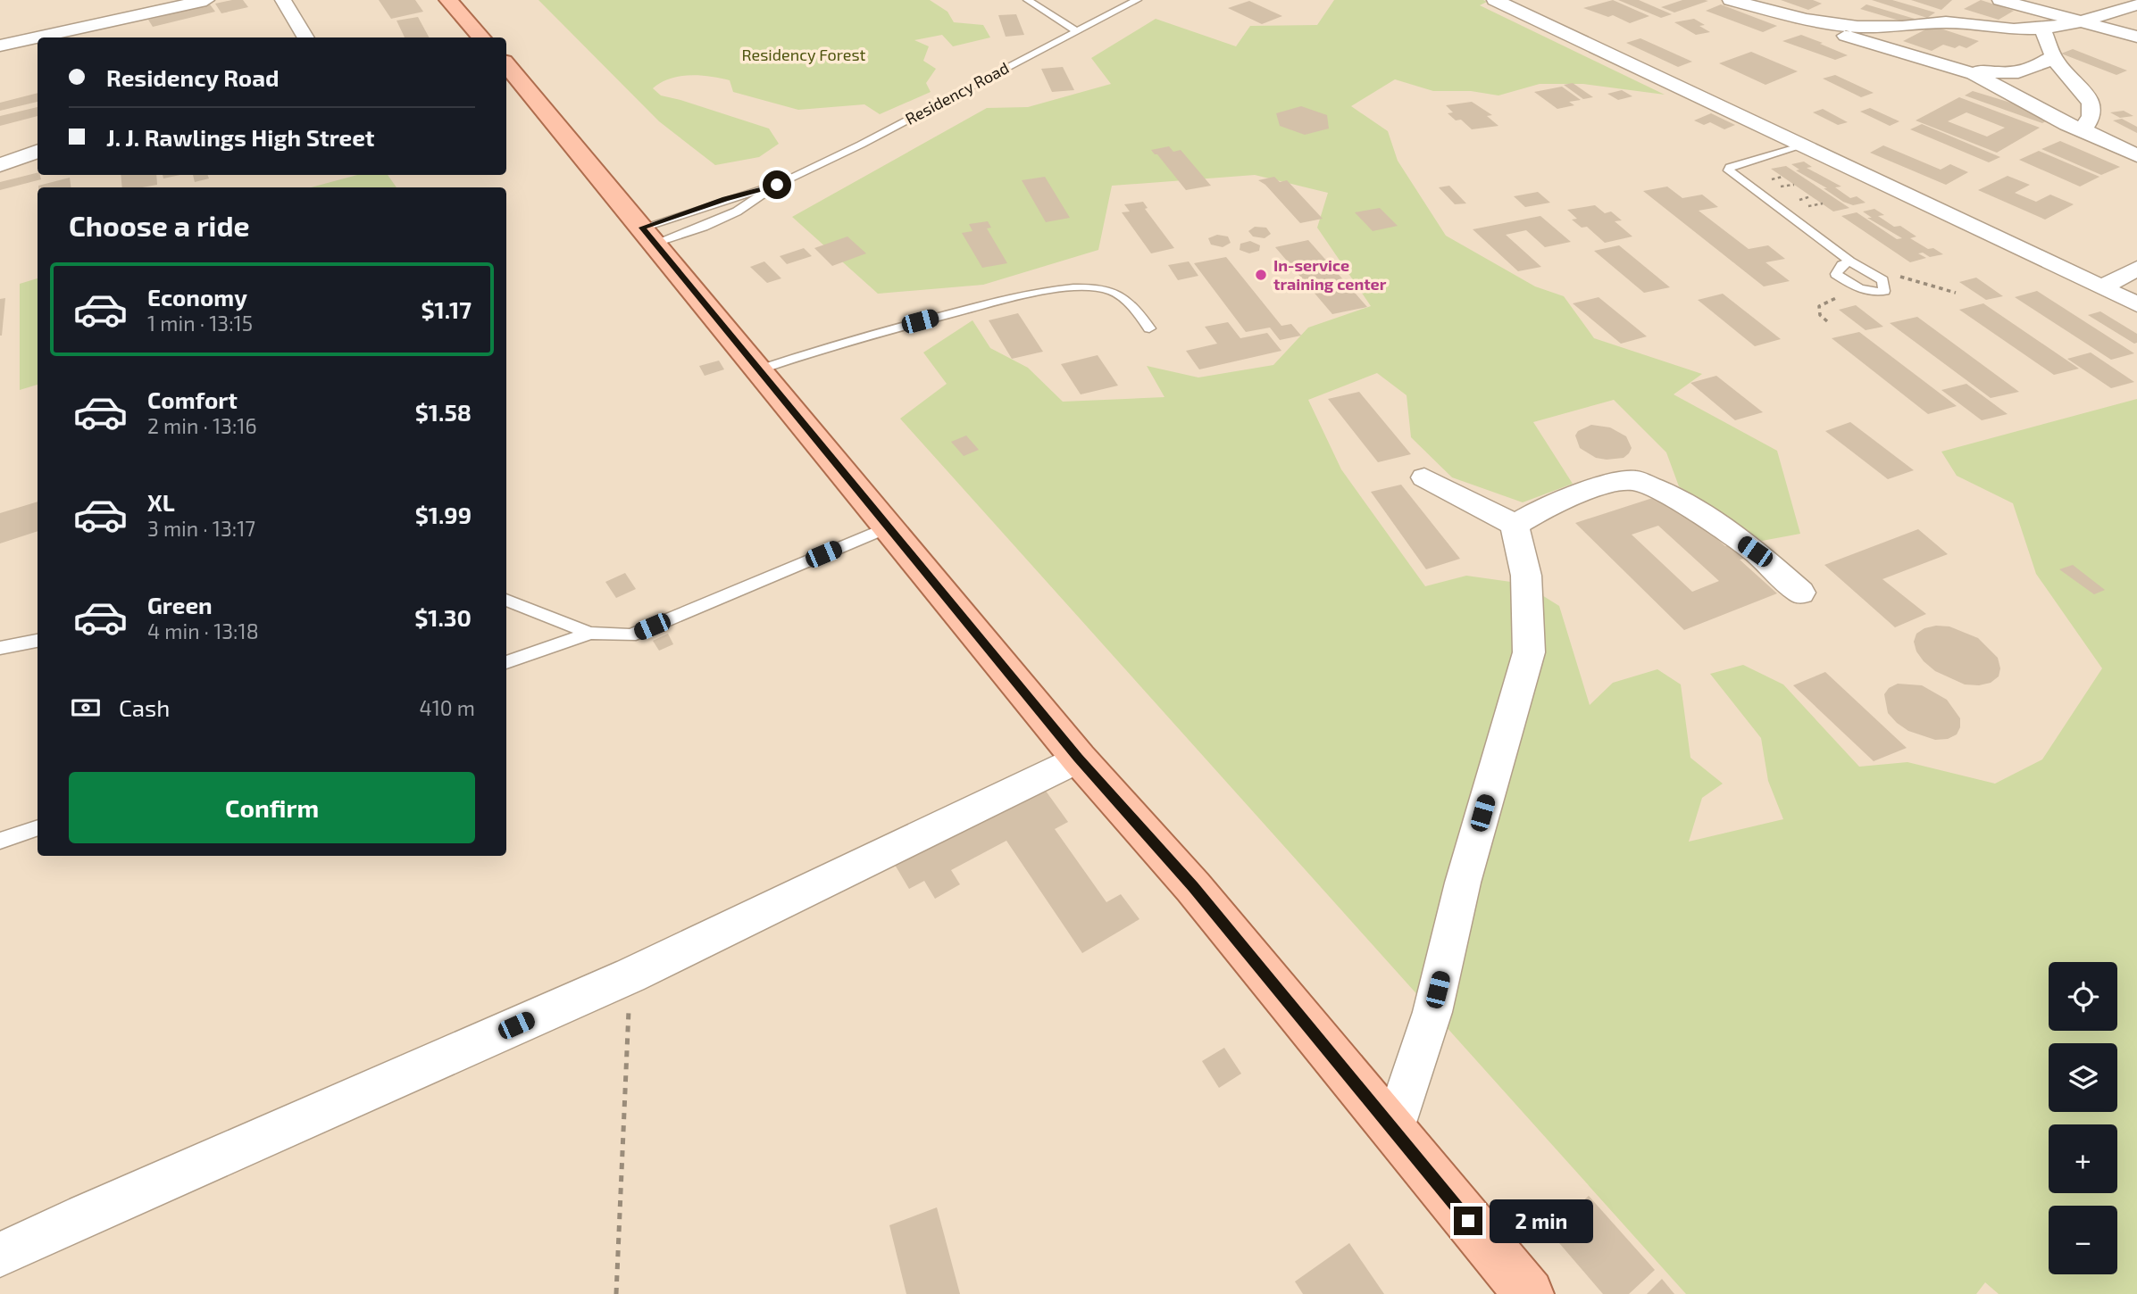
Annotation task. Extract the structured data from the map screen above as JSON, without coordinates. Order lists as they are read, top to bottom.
{
  "streets": {
    "lane": ["Residency Road"]
  },
  "parks": ["Residency Forest"],
  "places": ["In-service training center"],
  "page": {
    "banner": ["Residency Road", "J. J. Rawlings High Street"],
    "heading": "Choose a ride",
    "list": [
      {
        "name": "Economy",
        "note": "1 min · 13:15",
        "value": "$1.17"
      },
      {
        "name": "Comfort",
        "note": "2 min · 13:16",
        "value": "$1.58"
      },
      {
        "name": "XL",
        "note": "3 min · 13:17",
        "value": "$1.99"
      },
      {
        "name": "Green",
        "note": "4 min · 13:18",
        "value": "$1.30"
      }
    ],
    "pay": ["Cash", "410 m"],
    "buttons": "Confirm",
    "map_buttons": ["+", "−"],
    "bubble": "2 min"
  }
}
